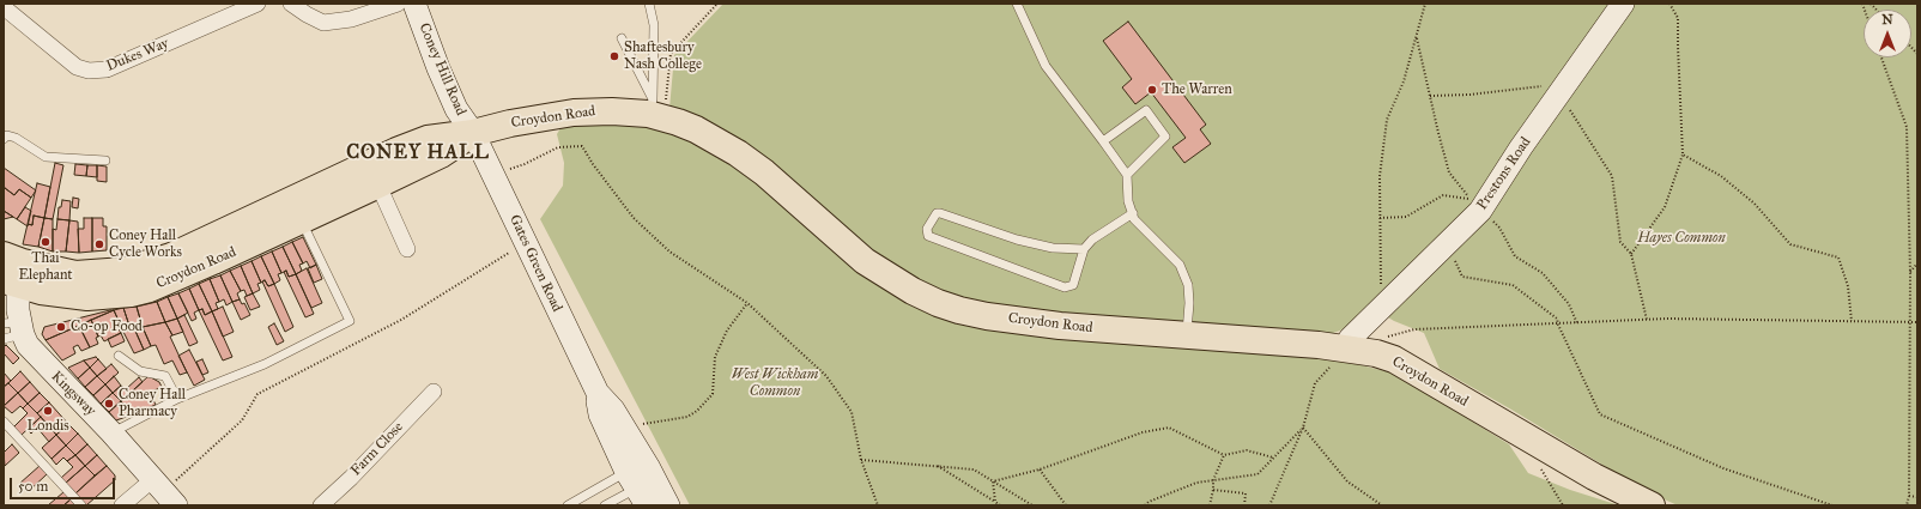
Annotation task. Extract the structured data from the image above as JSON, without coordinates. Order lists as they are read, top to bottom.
{
  "streets": {
    "highway": ["Croydon Road"],
    "street": [
      "Dukes Way",
      "Coney Hill Road",
      "Prestons Road",
      "Gates Green Road",
      "Kingsway",
      "Farm Close"
    ]
  },
  "crossings": [
    ["Coney Hill Road", "Croydon Road"],
    ["Coney Hill Road", "Gates Green Road"],
    ["Croydon Road", "Prestons Road"],
    ["Croydon Road", "Gates Green Road"],
    ["Croydon Road", "Kingsway"]
  ],
  "districts": ["CONEY HALL"],
  "parks": ["Hayes Common", "West Wickham Common"],
  "places": [
    "Shaftesbury Nash College",
    "The Warren",
    "Thai Elephant",
    "Coney Hall Cycle Works",
    "Co-op Food",
    "Coney Hall Pharmacy",
    "Londis"
  ],
  "scale_bar": "50 m",
  "north": "top"
}
